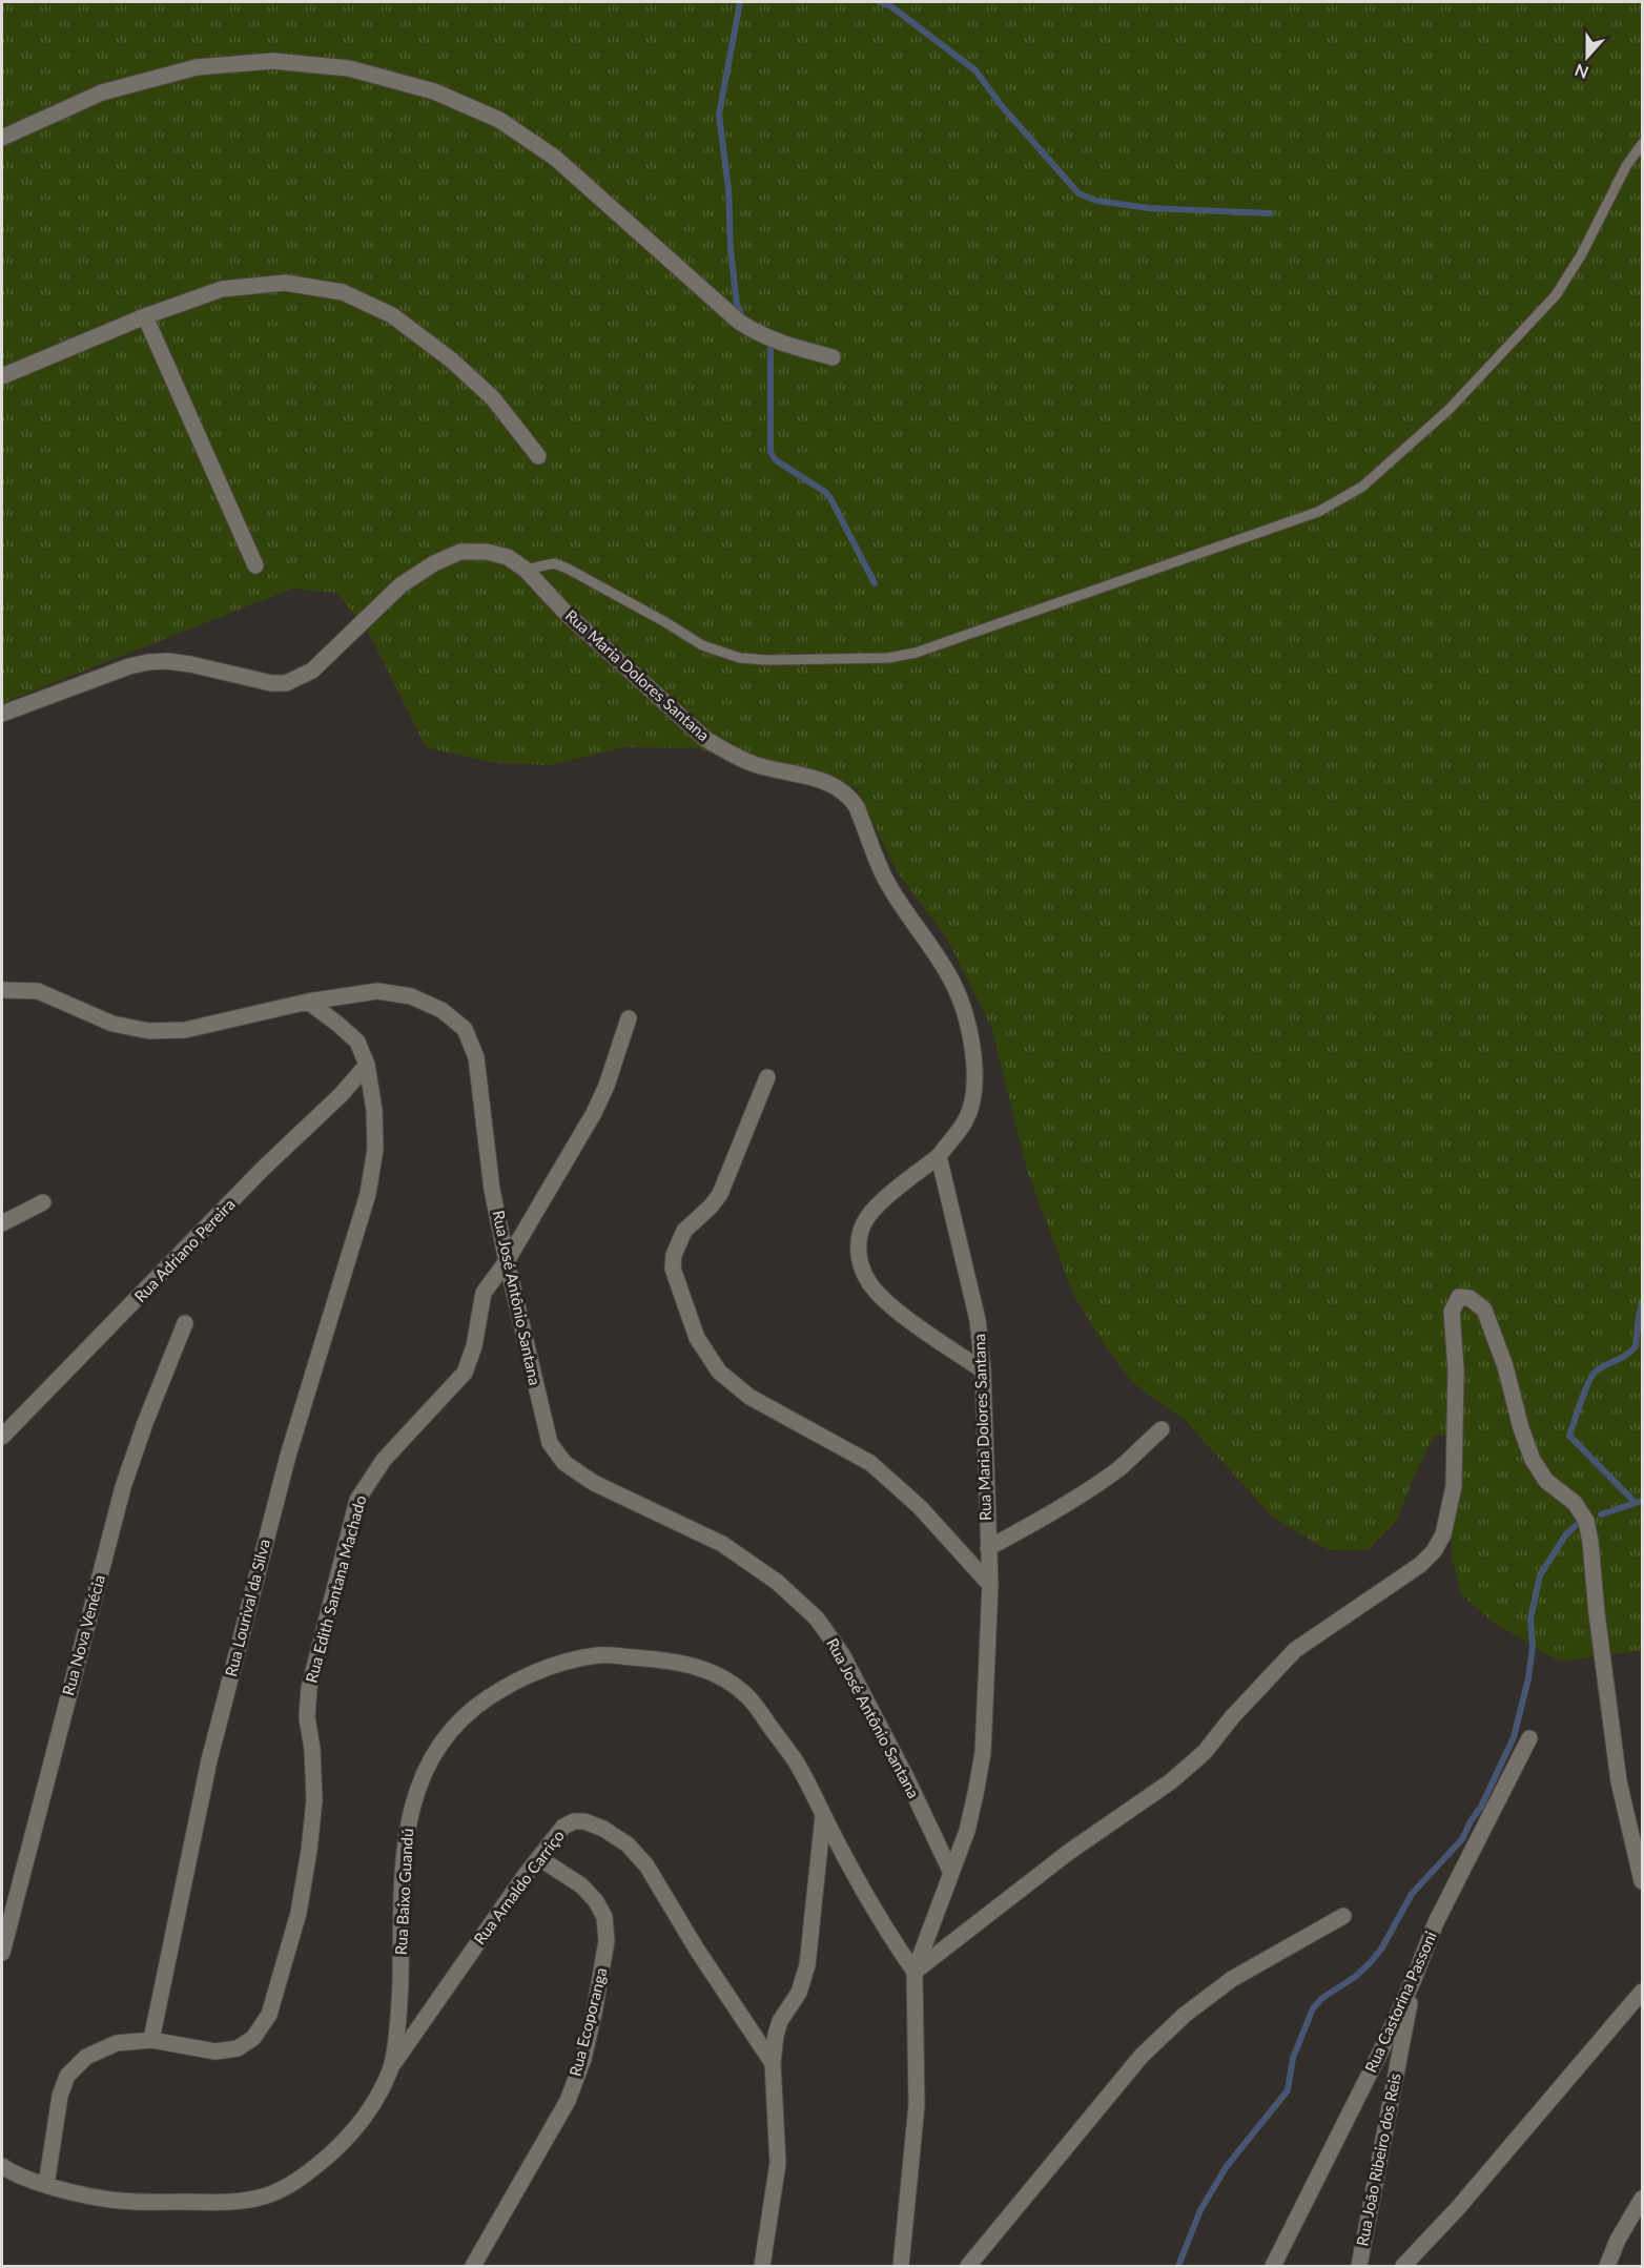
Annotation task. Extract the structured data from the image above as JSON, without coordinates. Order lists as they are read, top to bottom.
{
  "streets": {
    "street": [
      "Rua Maria Dolores Santana",
      "Rua Adriano Pereira",
      "Rua José Antônio Santana",
      "Rua Edith Santana Machado",
      "Rua Lourival da Silva",
      "Rua Nova Venécia",
      "Rua Arnaldo Carriço",
      "Rua Baixo Guandú",
      "Rua Castorina Passoni",
      "Rua Ecoporanga",
      "Rua João Ribeiro dos Reis"
    ]
  },
  "crossings": [
    ["Rua Maria Dolores Santana", "Rua José Antônio Santana"],
    ["Rua Maria Dolores Santana", "Rua Baixo Guandú"],
    ["Rua Adriano Pereira", "Rua Lourival da Silva"],
    ["Rua José Antônio Santana", "Rua Edith Santana Machado"],
    ["Rua José Antônio Santana", "Rua Lourival da Silva"],
    ["Rua Edith Santana Machado", "Rua Lourival da Silva"],
    ["Rua Arnaldo Carriço", "Rua Baixo Guandú"],
    ["Rua Arnaldo Carriço", "Rua Ecoporanga"],
    ["Rua Castorina Passoni", "Rua João Ribeiro dos Reis"]
  ],
  "north": "bottom"
}
